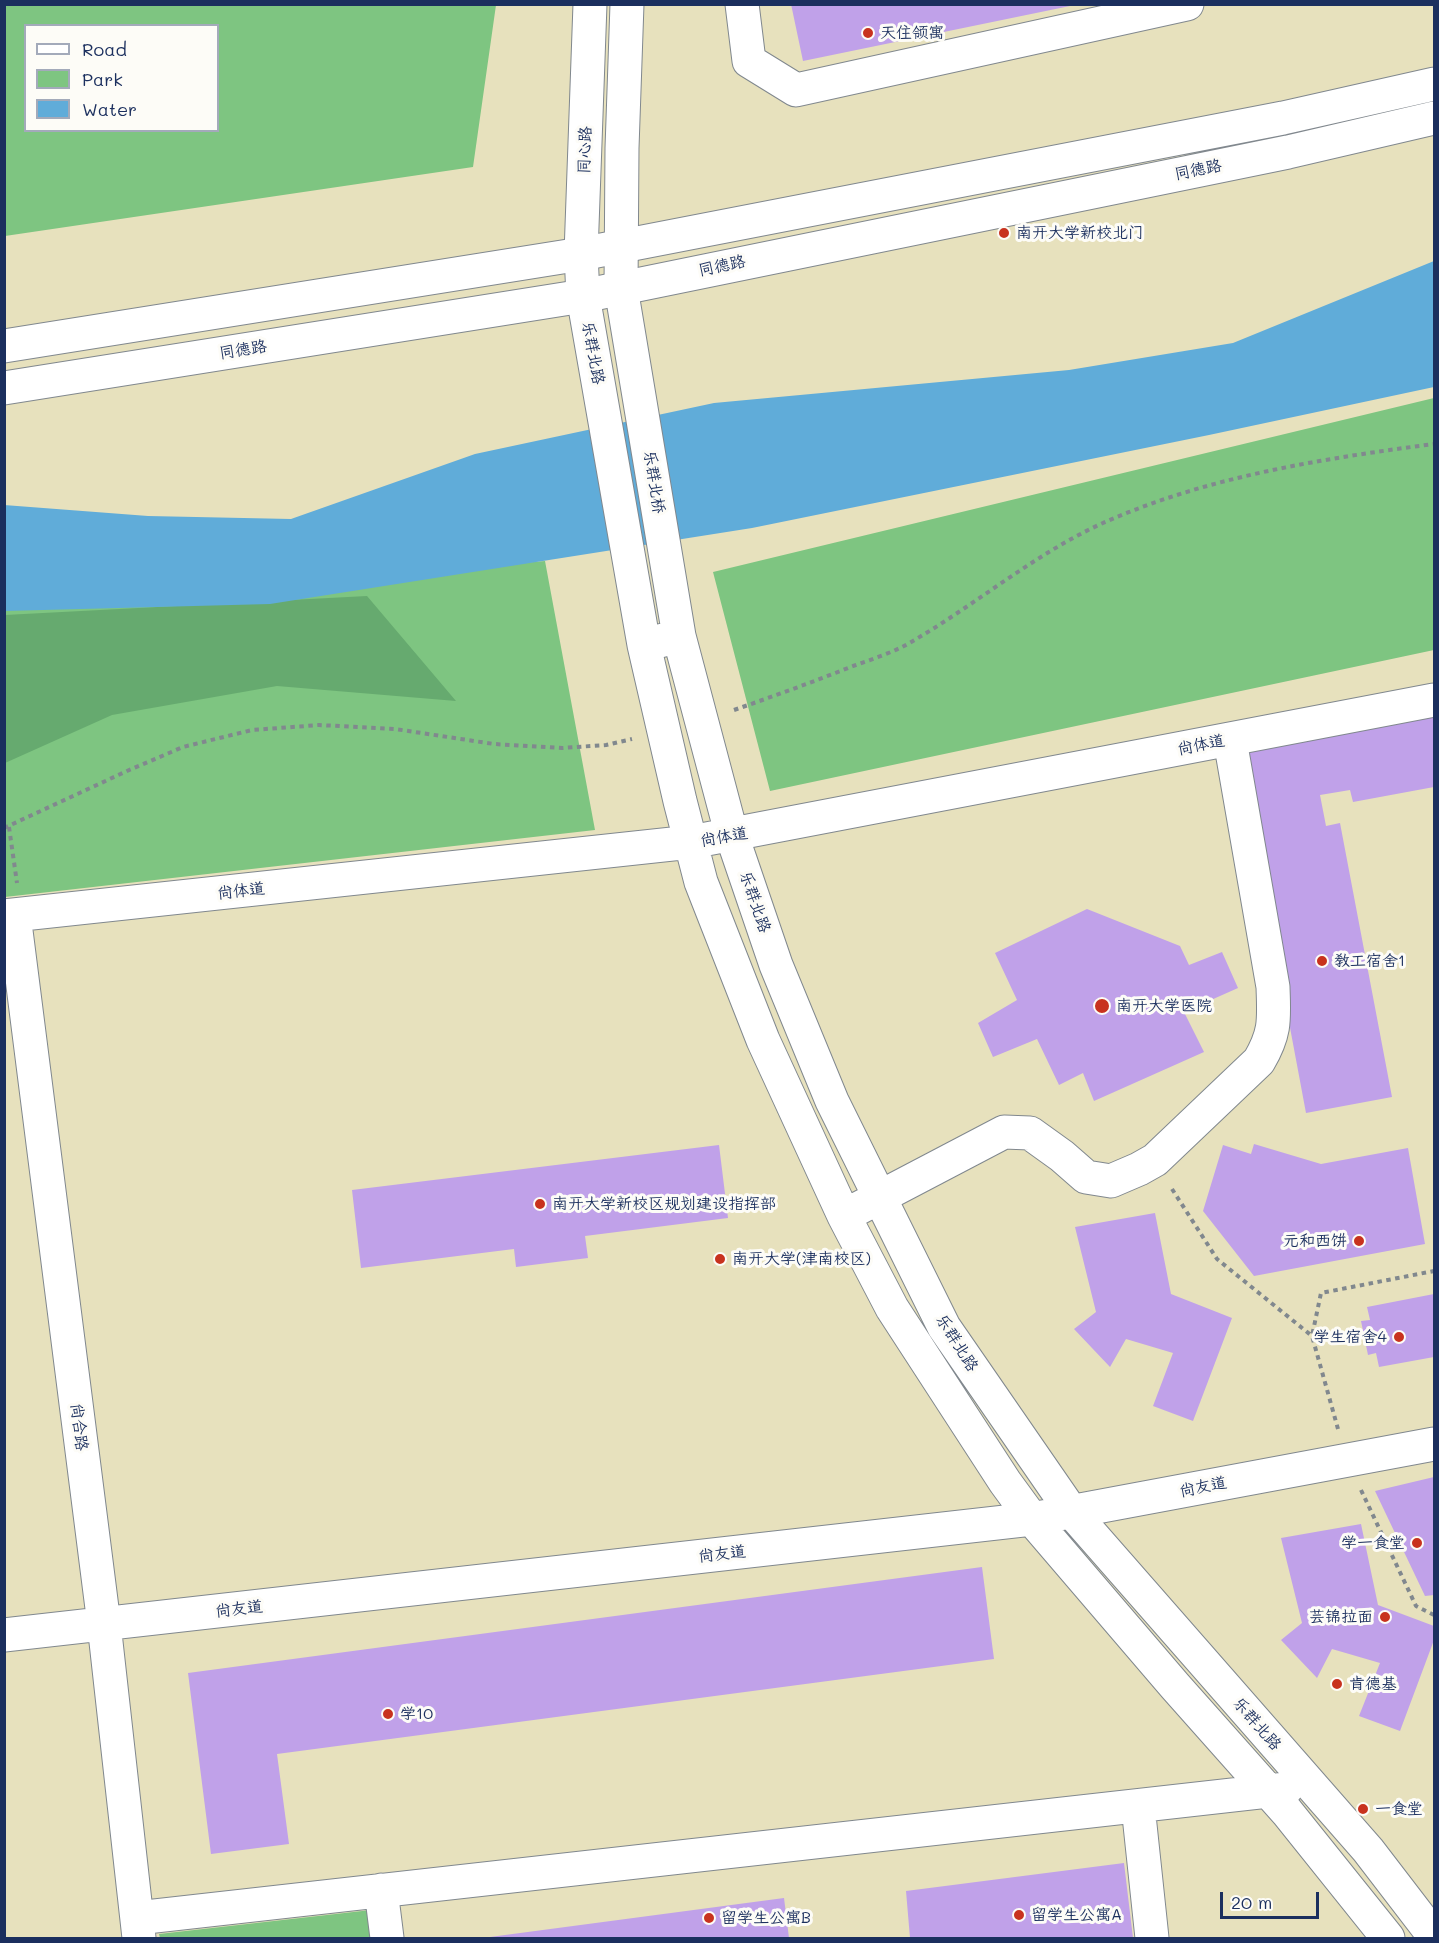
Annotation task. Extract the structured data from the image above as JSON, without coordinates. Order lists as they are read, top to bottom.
{
  "streets": {
    "street": [
      "同心路",
      "同德路",
      "乐群北路",
      "乐群北桥",
      "尚体道",
      "尚合路",
      "尚友道"
    ]
  },
  "crossings": [
    ["同心路", "同德路"],
    ["同心路", "乐群北路"],
    ["同德路", "乐群北路"],
    ["同德路", "乐群北桥"],
    ["乐群北路", "乐群北桥"],
    ["乐群北路", "尚体道"],
    ["乐群北路", "尚友道"],
    ["尚体道", "尚合路"],
    ["尚合路", "尚友道"]
  ],
  "places": [
    "天住领寓",
    "南开大学新校北门",
    "教工宿舍1",
    "南开大学医院",
    "南开大学新校区规划建设指挥部",
    "元和西饼",
    "南开大学(津南校区)",
    "学生宿舍4",
    "学一食堂",
    "芸锦拉面",
    "肯德基",
    "学10",
    "一食堂",
    "留学生公寓A",
    "留学生公寓B"
  ],
  "legend": ["Road", "Park", "Water"],
  "scale_bar": "20 m"
}
